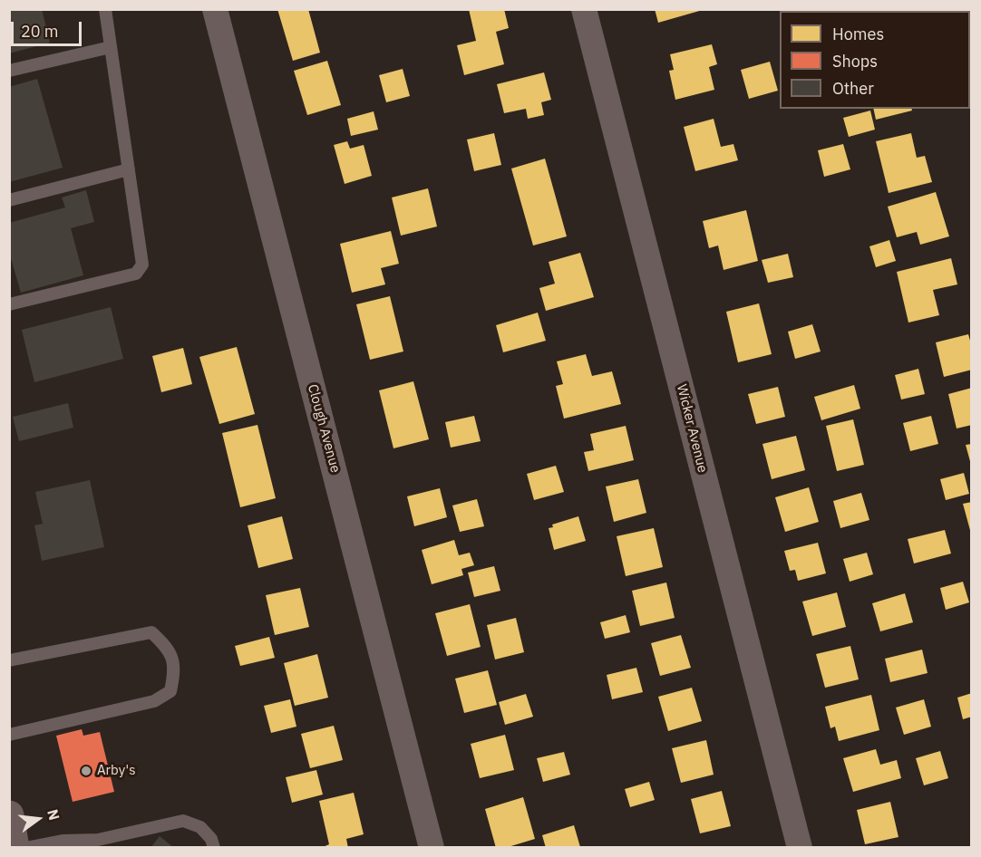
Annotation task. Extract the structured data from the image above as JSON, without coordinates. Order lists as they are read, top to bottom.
{
  "streets": {
    "street": ["Clough Avenue", "Wicker Avenue"]
  },
  "places": ["Arby's"],
  "legend": ["Homes", "Shops", "Other"],
  "scale_bar": "20 m",
  "north": "right"
}
